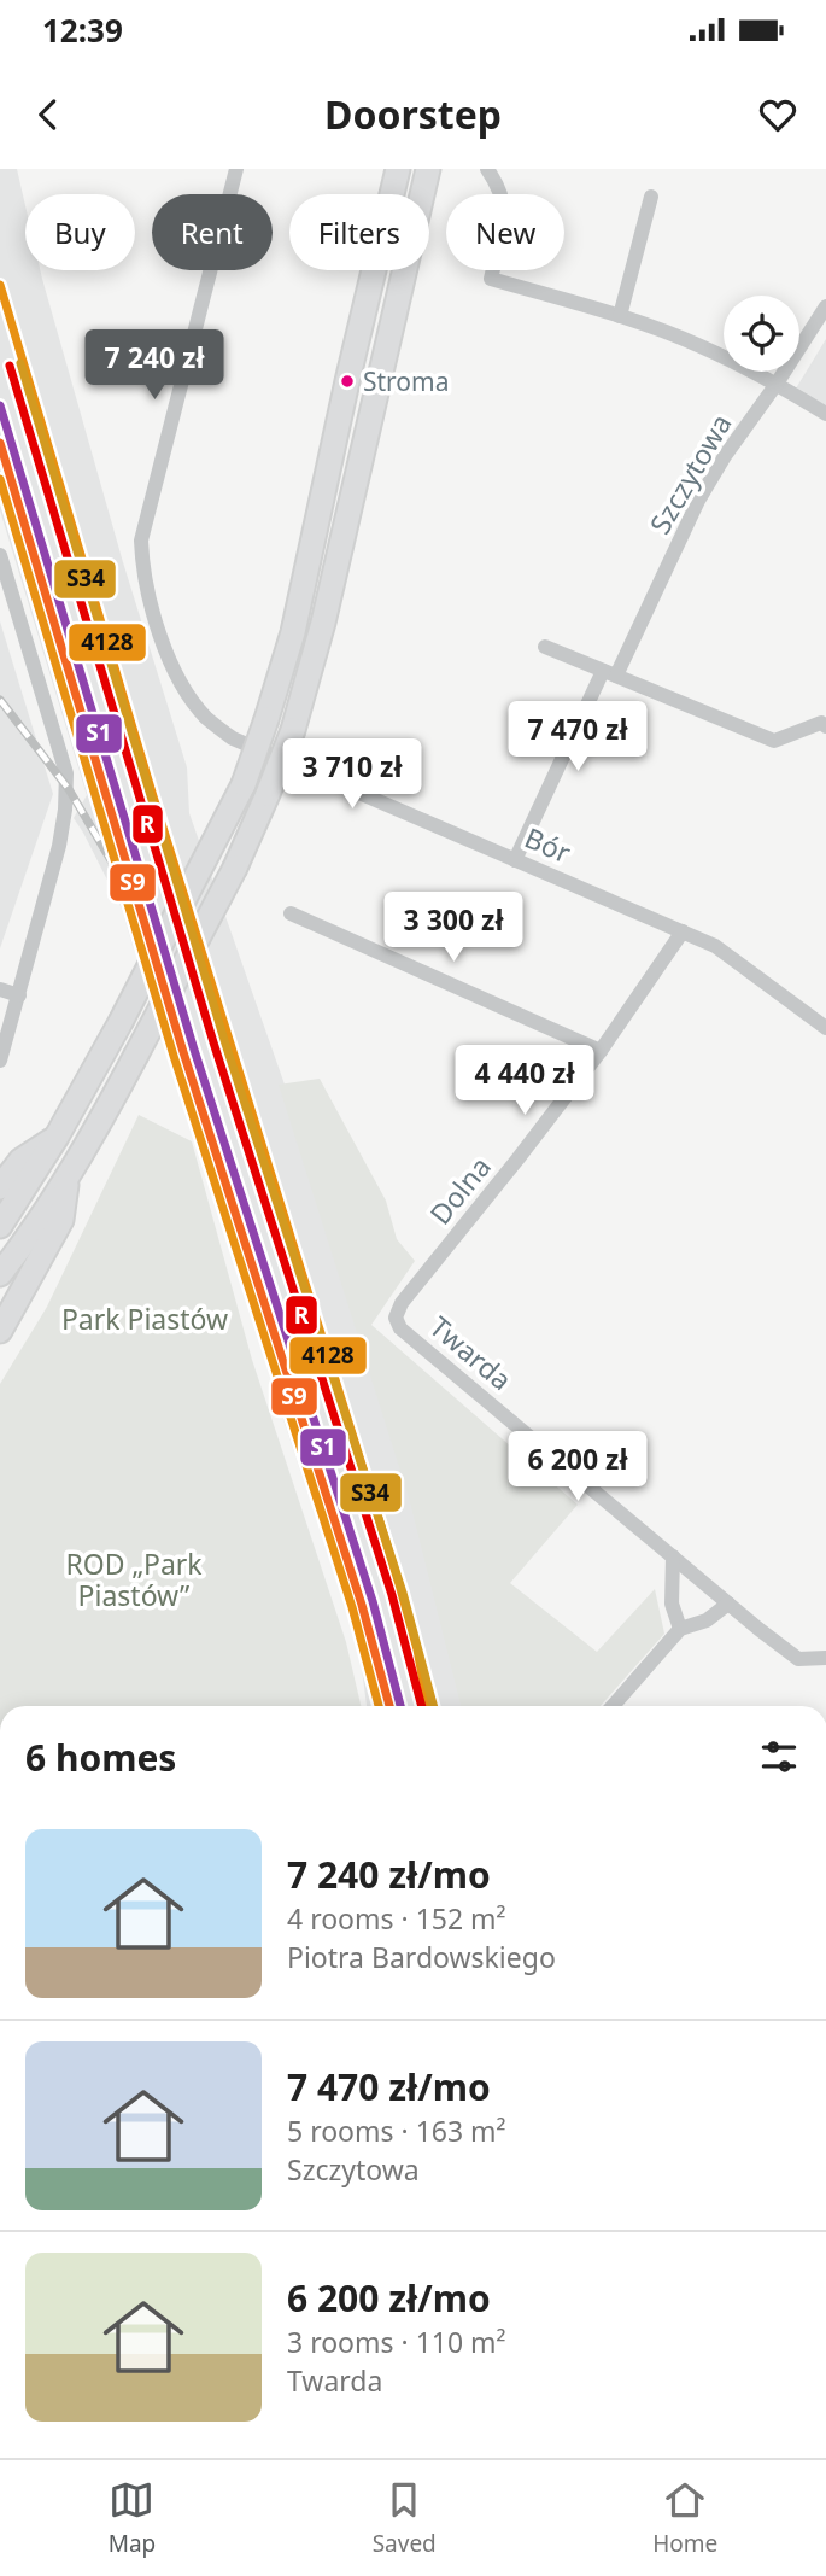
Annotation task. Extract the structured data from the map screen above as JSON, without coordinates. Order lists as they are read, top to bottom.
{
  "streets": {
    "street": [
      "Szczytowa",
      "Bór",
      "Dolna",
      "Twarda"
    ]
  },
  "crossings": [
    ["Szczytowa", "Bór"],
    ["Bór", "Dolna"],
    ["Dolna", "Twarda"]
  ],
  "parks": ["Park Piastów", "ROD „Park Piastów”"],
  "places": ["Stroma"],
  "lines": [
    "transit line 4128",
    "transit line S34",
    "transit line R",
    "transit line S1",
    "transit line S9"
  ],
  "page": {
    "status": "12:39",
    "header": "Doorstep",
    "chip": [
      "Buy",
      "Rent",
      "Filters",
      "New"
    ],
    "price": [
      "7 240 zł",
      "7 470 zł",
      "3 710 zł",
      "3 300 zł",
      "4 440 zł",
      "6 200 zł"
    ],
    "heading": "6 homes",
    "list": [
      {
        "name": "7 240 zł/mo",
        "note": "4 rooms · 152 m² · Piotra Bardowskiego"
      },
      {
        "name": "7 470 zł/mo",
        "note": "5 rooms · 163 m² · Szczytowa"
      },
      {
        "name": "6 200 zł/mo",
        "note": "3 rooms · 110 m² · Twarda"
      }
    ],
    "tabs": ["Map", "Saved", "Home"]
  }
}
